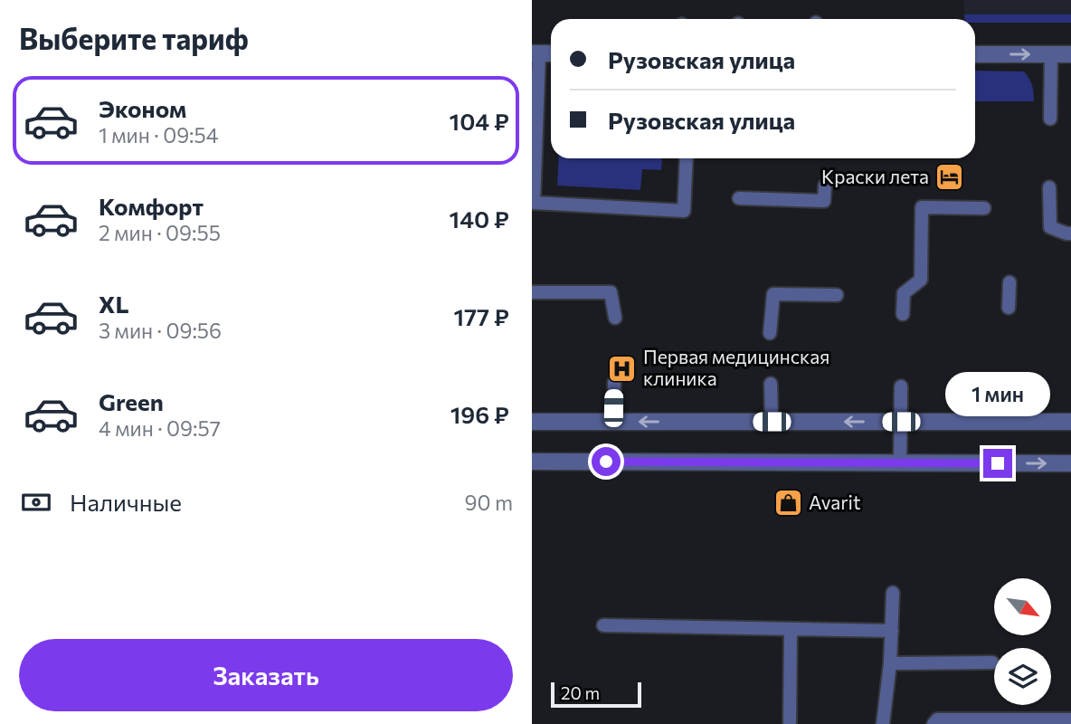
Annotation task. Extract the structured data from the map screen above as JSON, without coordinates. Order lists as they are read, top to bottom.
{
  "places": {
    "hotel": ["Краски лета"],
    "hospital": ["Первая медицинская клиника"],
    "shop": ["Avarit"]
  },
  "scale_bar": "20 m",
  "north": "bottom right",
  "page": {
    "heading": "Выберите тариф",
    "banner": ["Рузовская улица", "Рузовская улица"],
    "list": [
      {
        "name": "Эконом",
        "note": "1 мин · 09:54",
        "value": "104 ₽"
      },
      {
        "name": "Комфорт",
        "note": "2 мин · 09:55",
        "value": "140 ₽"
      },
      {
        "name": "XL",
        "note": "3 мин · 09:56",
        "value": "177 ₽"
      },
      {
        "name": "Green",
        "note": "4 мин · 09:57",
        "value": "196 ₽"
      }
    ],
    "bubble": "1 мин",
    "pay": ["Наличные", "90 m"],
    "buttons": "Заказать",
    "scale": "20 m"
  }
}
